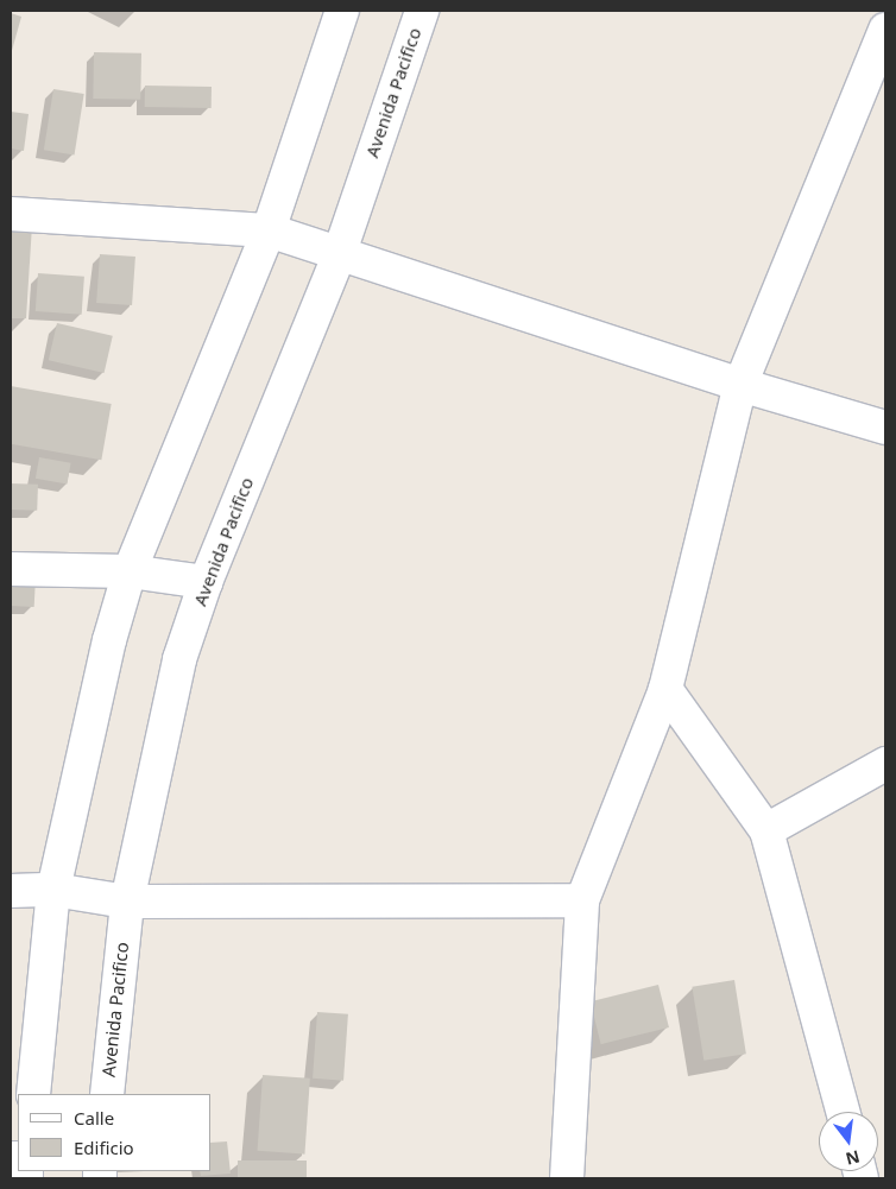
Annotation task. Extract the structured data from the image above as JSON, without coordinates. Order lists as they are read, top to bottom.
{
  "streets": {
    "street": ["Avenida Pacifico"]
  },
  "legend": ["Calle", "Edificio"],
  "north": "bottom"
}
